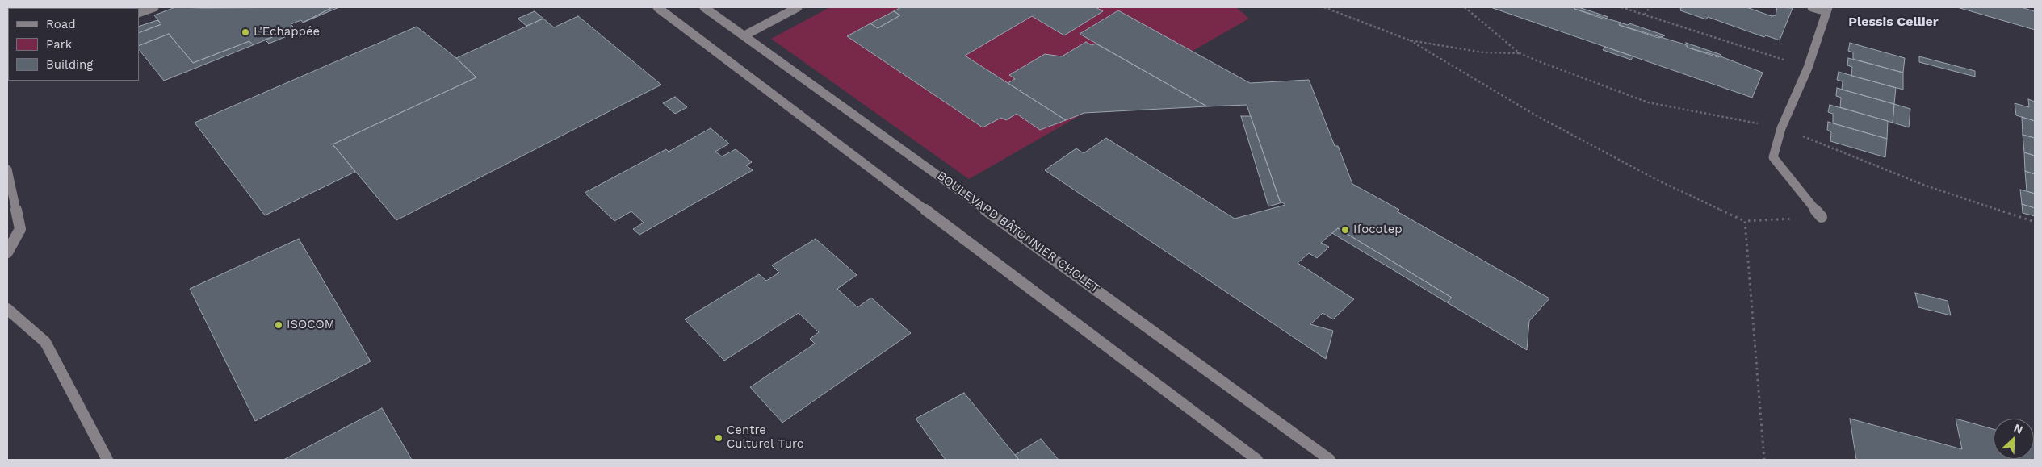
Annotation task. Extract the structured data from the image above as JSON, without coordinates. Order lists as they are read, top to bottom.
{
  "streets": {
    "street": ["BOULEVARD BÂTONNIER CHOLET"]
  },
  "districts": ["Plessis Cellier"],
  "places": [
    "L'Echappée",
    "Ifocotep",
    "ISOCOM",
    "Centre Culturel Turc"
  ],
  "legend": ["Road", "Park", "Building"],
  "north": "top right"
}
